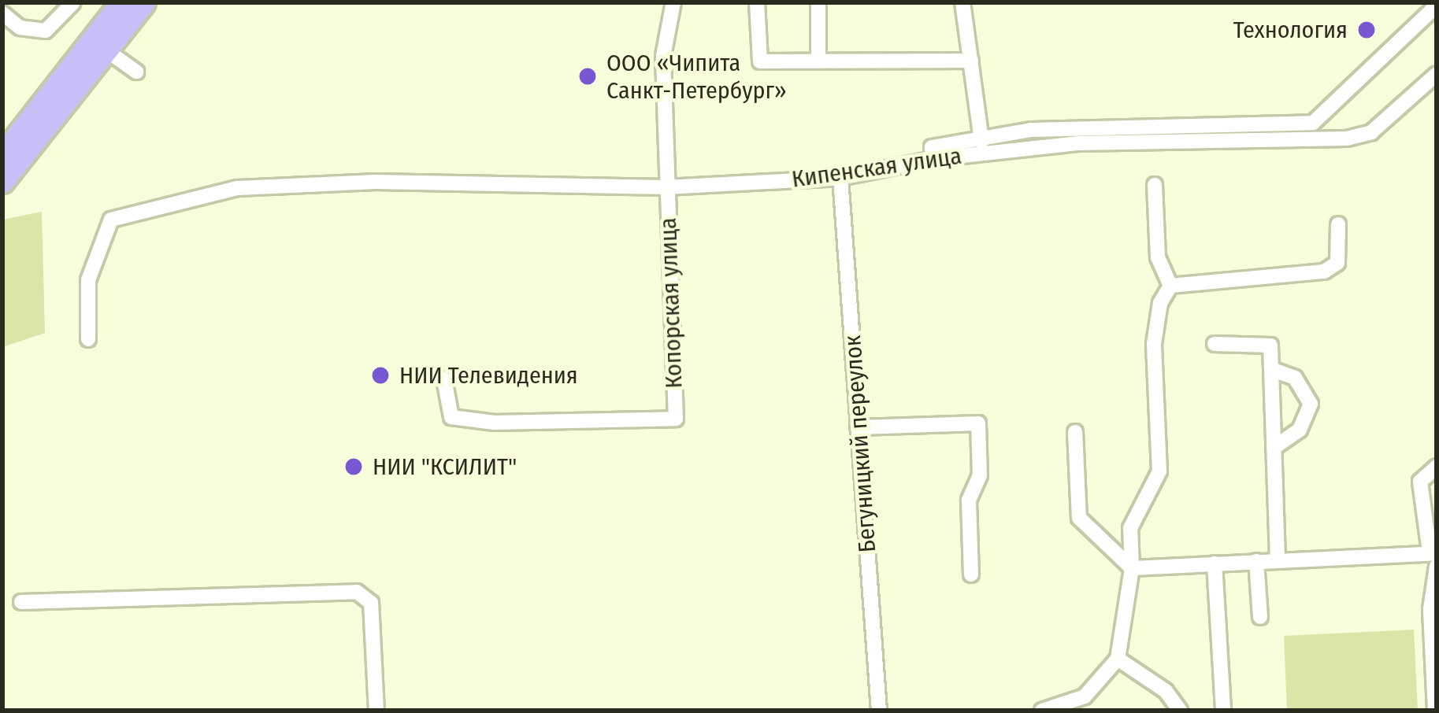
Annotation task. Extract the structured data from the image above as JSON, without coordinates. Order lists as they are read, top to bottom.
{
  "streets": {
    "street": ["Кипенская улица", "Копорская улица", "Бегуницкий переулок"]
  },
  "crossings": [
    ["Кипенская улица", "Копорская улица"],
    ["Кипенская улица", "Бегуницкий переулок"]
  ],
  "places": [
    "Технология",
    "ООО «Чипита Санкт-Петербург»",
    "НИИ Телевидения",
    "НИИ \"КСИЛИТ\""
  ]
}
